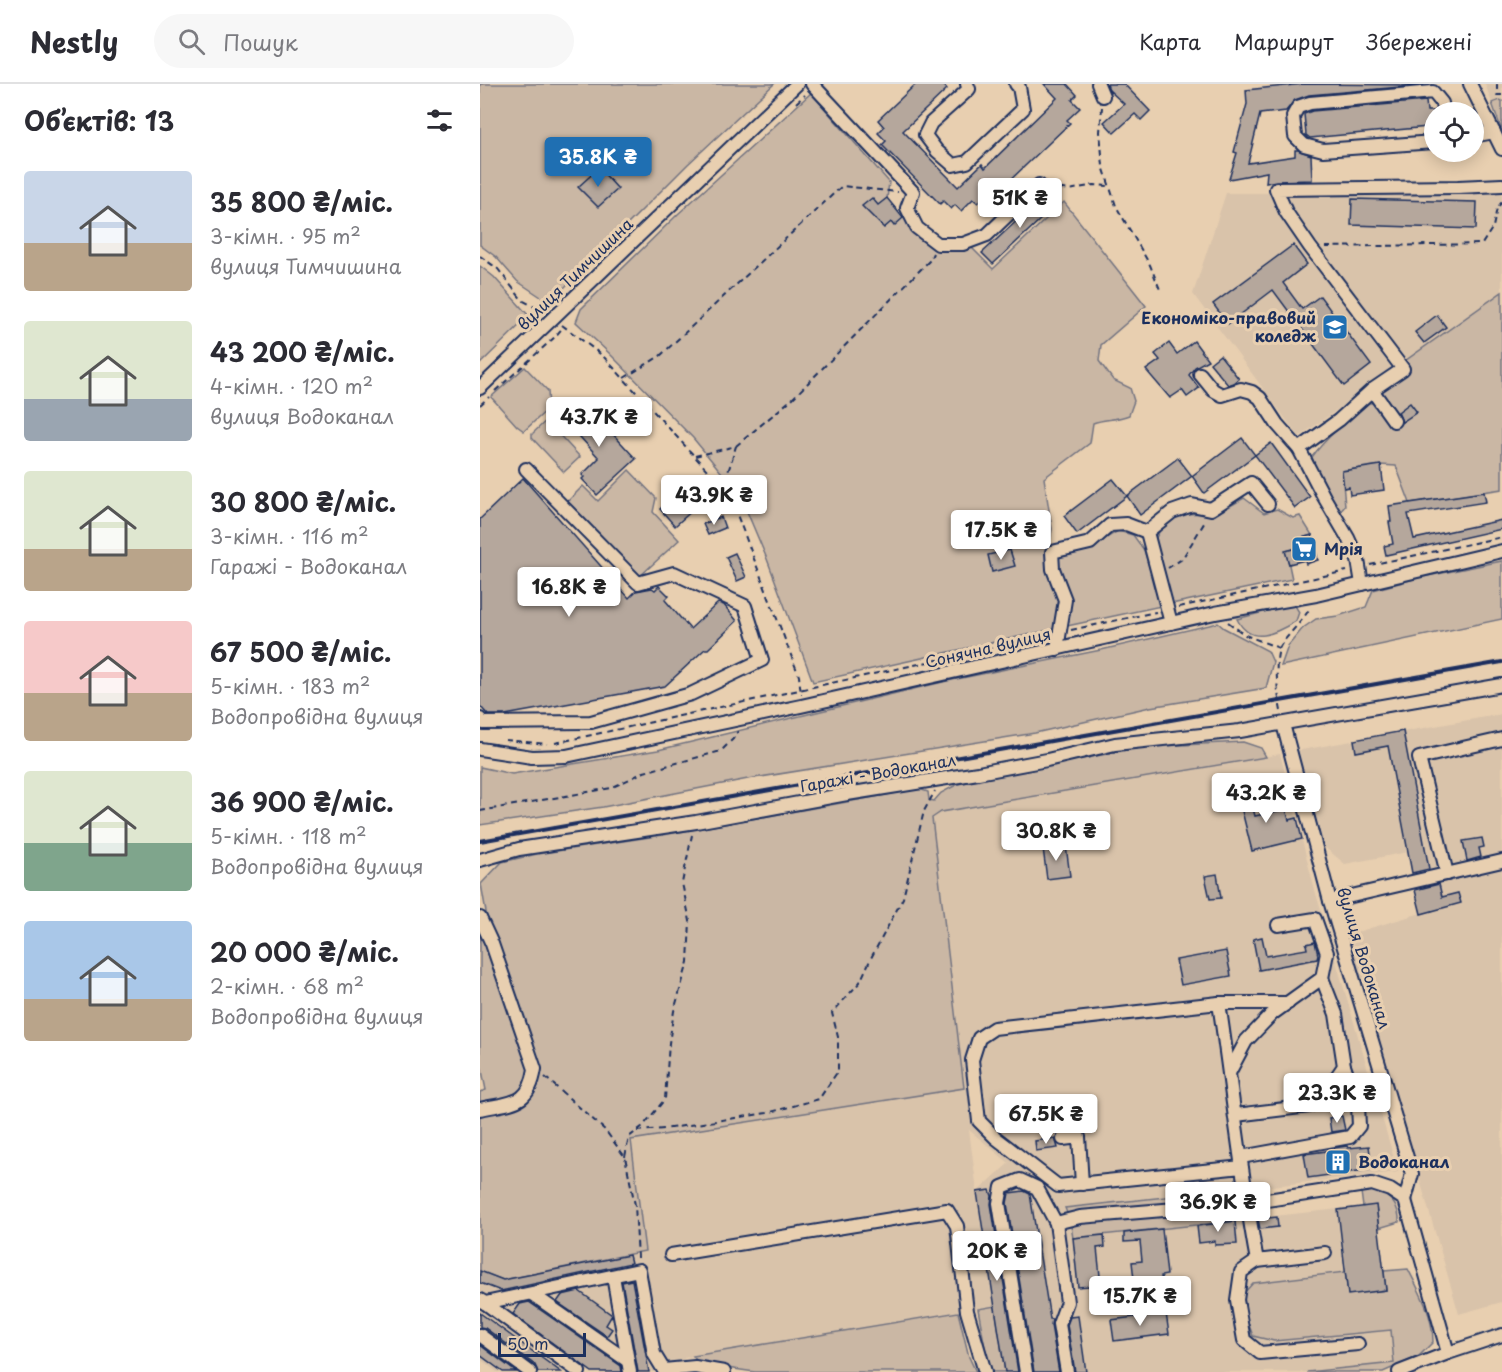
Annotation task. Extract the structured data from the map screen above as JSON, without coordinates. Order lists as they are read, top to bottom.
{
  "streets": {
    "street": [
      "вулиця Тимчишина",
      "Сонячна вулиця",
      "Гаражі - Водоканал",
      "вулиця Водоканал"
    ]
  },
  "crossings": [
    ["Гаражі - Водоканал", "вулиця Водоканал"]
  ],
  "places": {
    "school or university": ["Економіко-правовий коледж"],
    "supermarket": ["Мрія"],
    "building": ["Водоканал"]
  },
  "scale_bar": "50 m",
  "page": {
    "header": "Nestly",
    "search": "Пошук",
    "nav": ["Карта", "Маршрут", "Збережені"],
    "heading": "Об’єктів: 13",
    "price": [
      "35.8K ₴",
      "51K ₴",
      "43.7K ₴",
      "43.9K ₴",
      "17.5K ₴",
      "16.8K ₴",
      "43.2K ₴",
      "30.8K ₴",
      "23.3K ₴",
      "67.5K ₴",
      "36.9K ₴",
      "20K ₴",
      "15.7K ₴"
    ],
    "list": [
      {
        "name": "35 800 ₴/міс.",
        "note": "3-кімн. · 95 m² · вулиця Тимчишина"
      },
      {
        "name": "43 200 ₴/міс.",
        "note": "4-кімн. · 120 m² · вулиця Водоканал"
      },
      {
        "name": "30 800 ₴/міс.",
        "note": "3-кімн. · 116 m² · Гаражі - Водоканал"
      },
      {
        "name": "67 500 ₴/міс.",
        "note": "5-кімн. · 183 m² · Водопровідна вулиця"
      },
      {
        "name": "36 900 ₴/міс.",
        "note": "5-кімн. · 118 m² · Водопровідна вулиця"
      },
      {
        "name": "20 000 ₴/міс.",
        "note": "2-кімн. · 68 m² · Водопровідна вулиця"
      }
    ],
    "scale": "50 m"
  }
}
